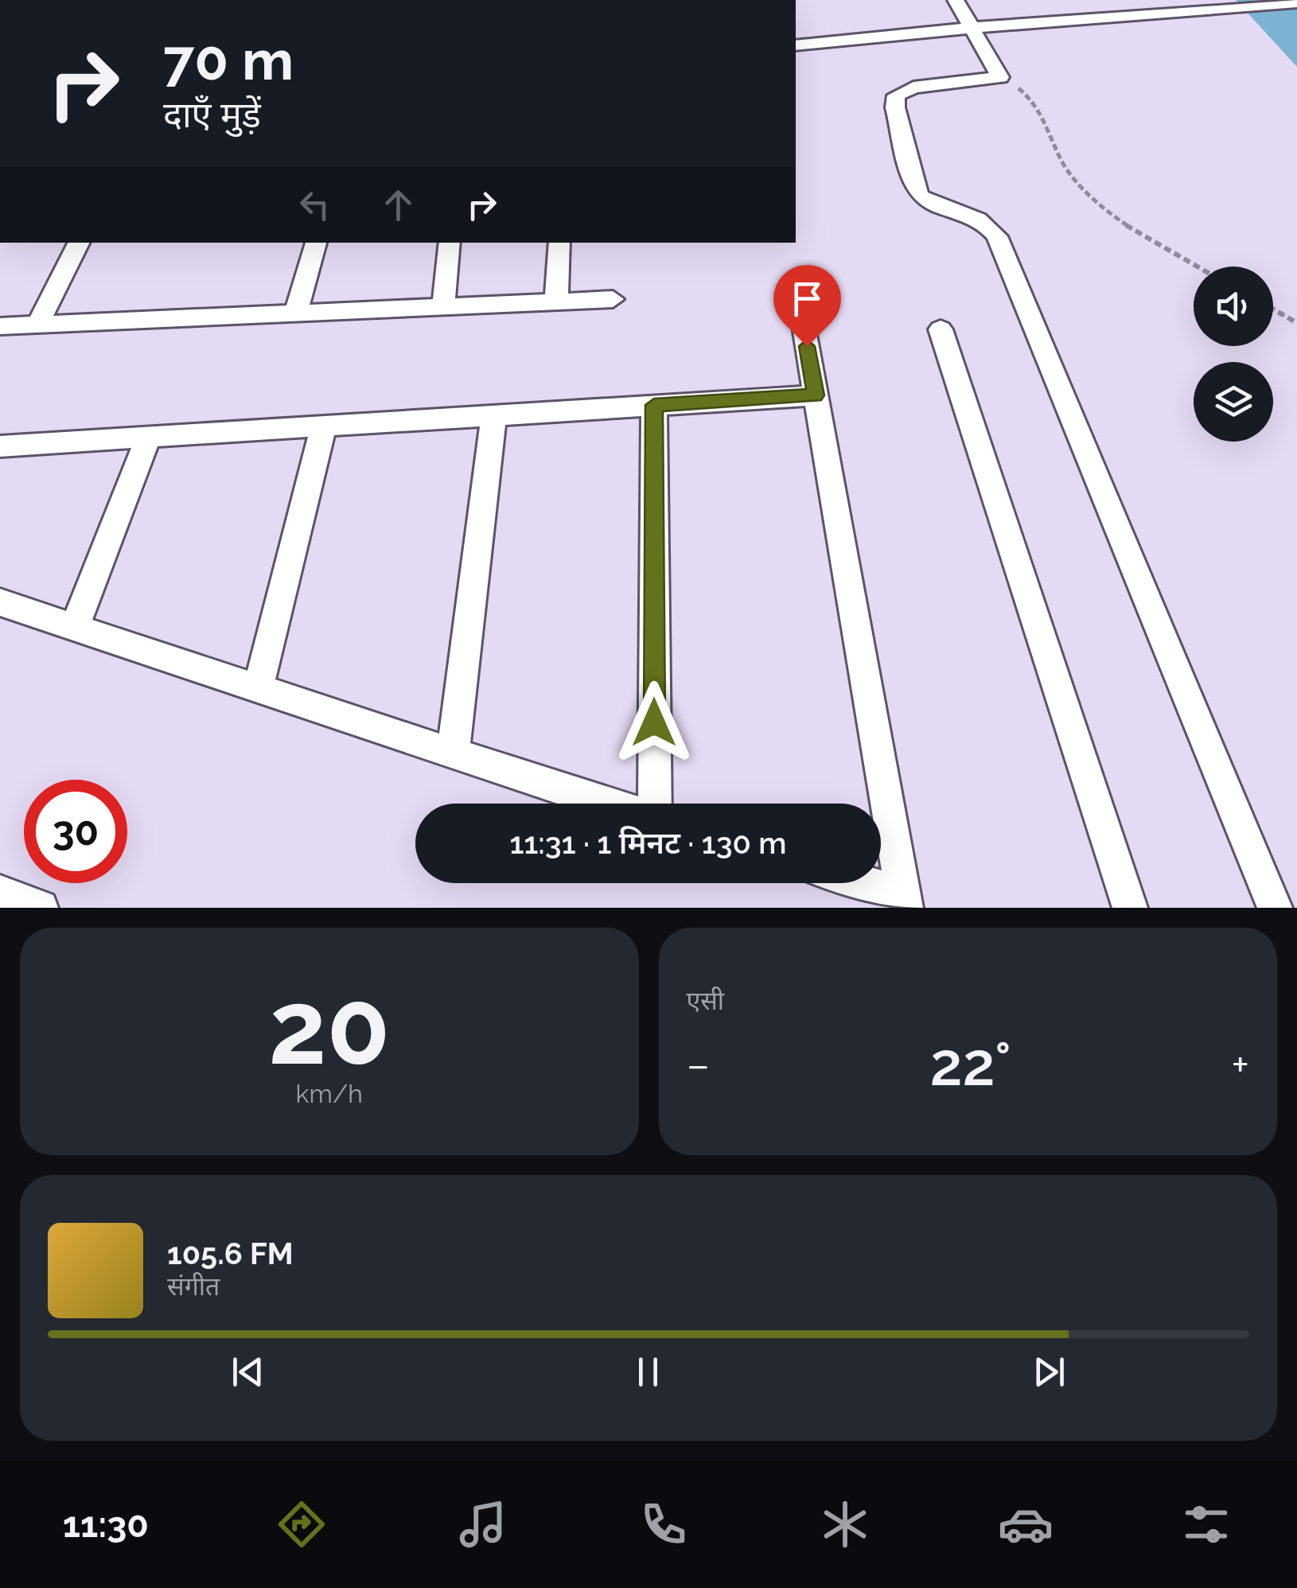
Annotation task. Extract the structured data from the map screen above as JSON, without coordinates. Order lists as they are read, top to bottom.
{
  "page": {
    "turn": ["70 m", "दाएँ मुड़ें"],
    "limit": "30",
    "trip": "11:31 · 1 मिनट · 130 m",
    "tile": [
      ["20", "km/h"],
      "एसी"
    ],
    "heat": ["−", "22°", "+"],
    "song": ["105.6 FM", "संगीत"],
    "tabs": "11:30"
  }
}
